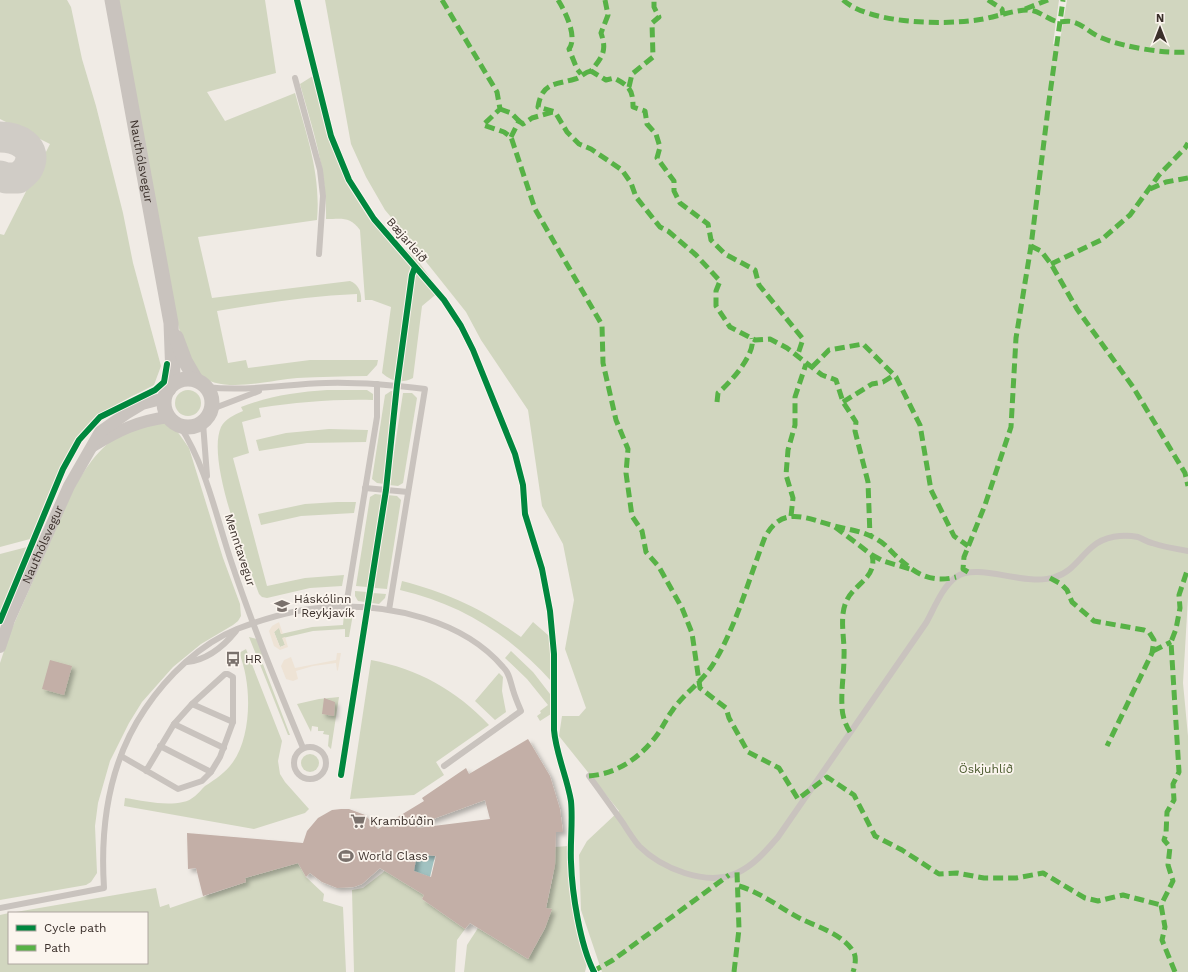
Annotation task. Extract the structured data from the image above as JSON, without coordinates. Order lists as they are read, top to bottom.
{
  "streets": {
    "street": ["Nauthólsvegur"],
    "lane": ["Menntavegur"],
    "cycle path": ["Bæjarleið"]
  },
  "crossings": [
    ["Nauthólsvegur", "Menntavegur"]
  ],
  "parks": ["Öskjuhlíð"],
  "places": {
    "school or university": ["Háskólinn í Reykjavík"],
    "bus stop": ["HR"],
    "supermarket": ["Krambúðin"],
    "sports": ["World Class"]
  },
  "legend": ["Cycle path", "Path"],
  "north": "top"
}
